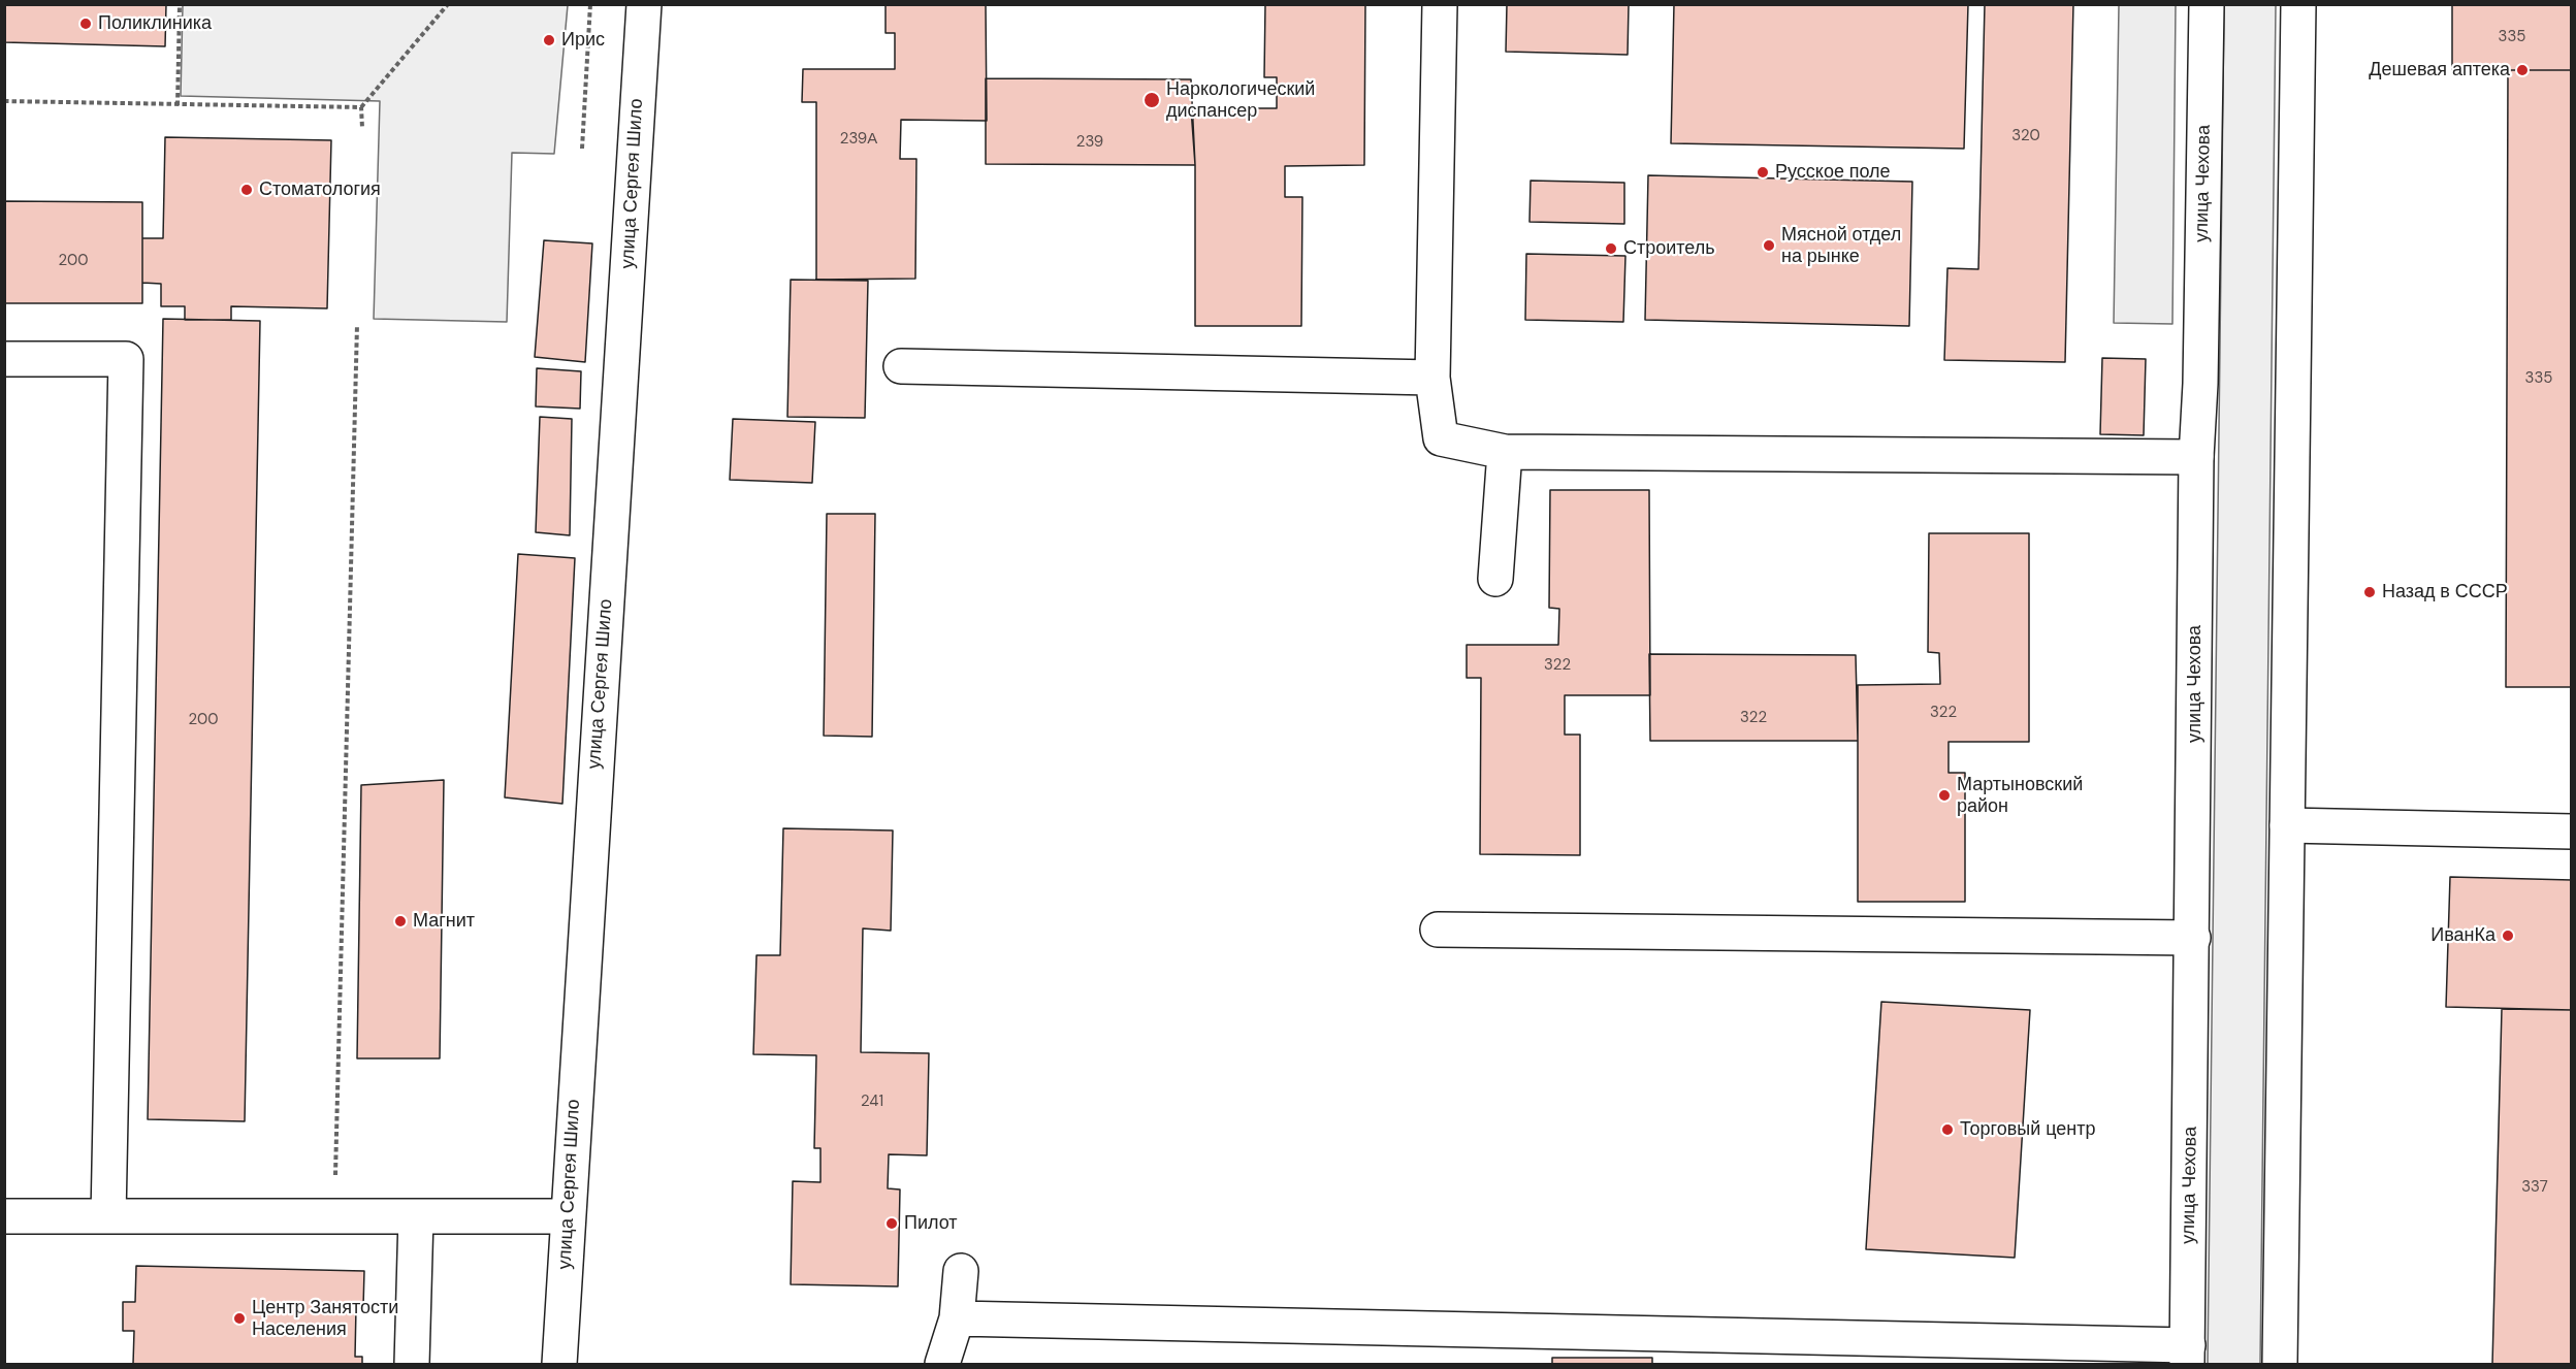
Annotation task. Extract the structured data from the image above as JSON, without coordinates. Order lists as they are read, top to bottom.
{
  "streets": {
    "main road": ["улица Сергея Шило", "улица Чехова"]
  },
  "places": [
    "Поликлиника",
    "Ирис",
    "Дешевая аптека",
    "Наркологический диспансер",
    "Русское поле",
    "Стоматология",
    "Мясной отдел на рынке",
    "Строитель",
    "Назад в СССР",
    "Мартыновский район",
    "Магнит",
    "ИванКа",
    "Торговый центр",
    "Пилот",
    "Центр Занятости Населения"
  ],
  "house_numbers": [
    "335",
    "320",
    "239А",
    "239",
    "200",
    "335",
    "322",
    "322",
    "322",
    "200",
    "241",
    "337"
  ]
}
